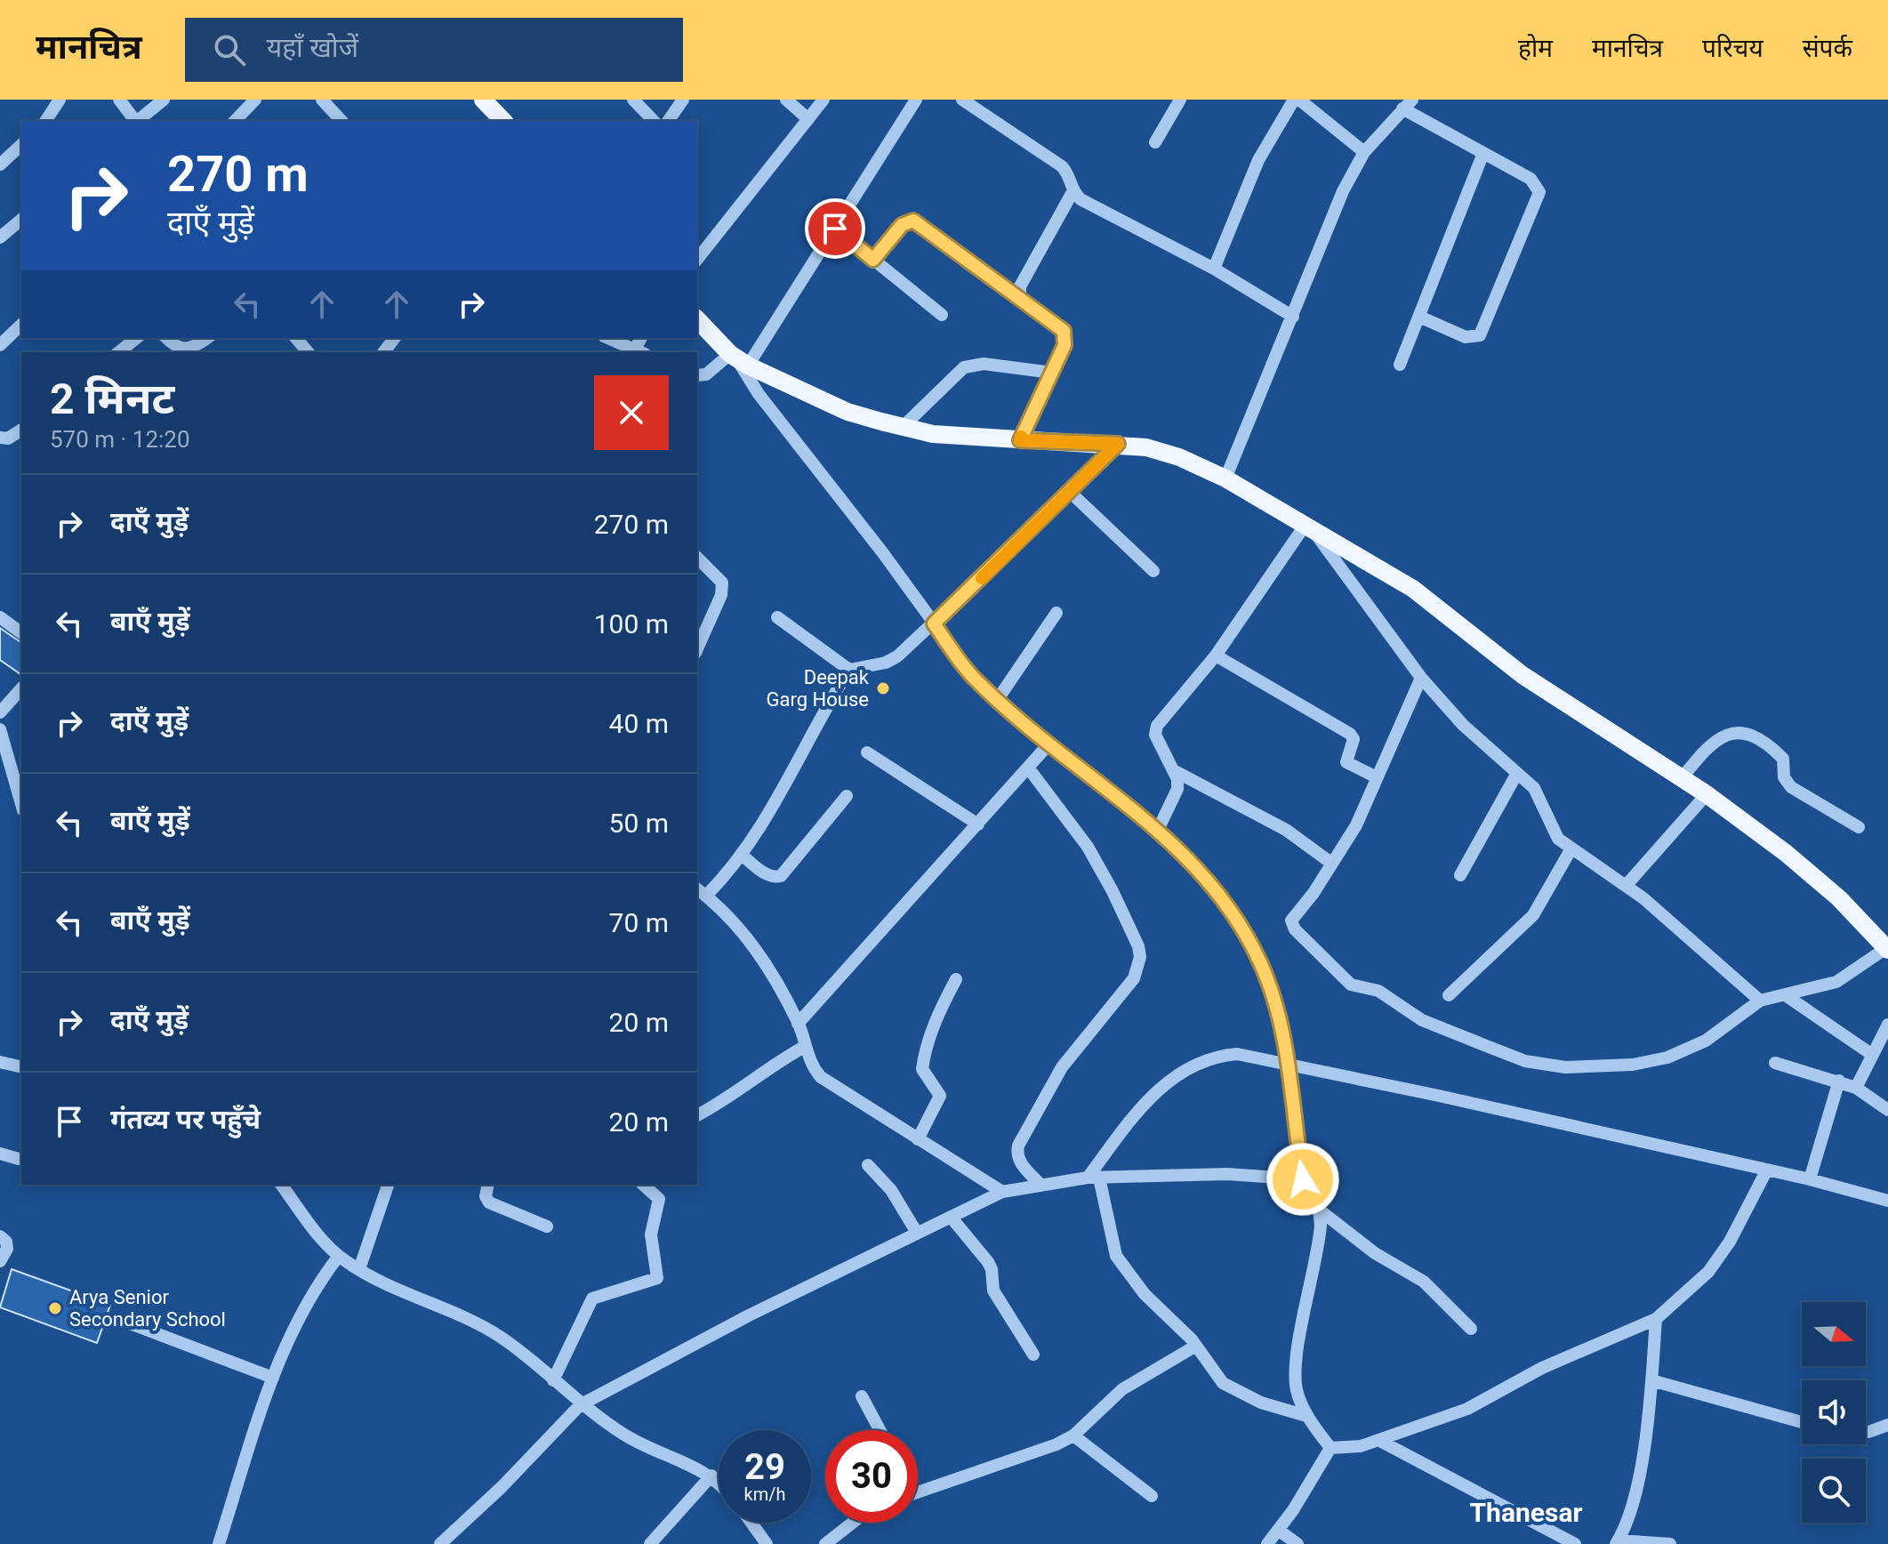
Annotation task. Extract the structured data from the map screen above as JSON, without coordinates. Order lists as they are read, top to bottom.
{
  "districts": ["Thanesar"],
  "places": ["Deepak Garg House", "Arya Senior Secondary School"],
  "north": "right",
  "page": {
    "header": "मानचित्र",
    "search": "यहाँ खोजें",
    "nav": [
      "होम",
      "मानचित्र",
      "परिचय",
      "संपर्क"
    ],
    "turn": ["270 m", "दाएँ मुड़ें"],
    "heading": ["2 मिनट", "570 m · 12:20"],
    "list": [
      {
        "name": "दाएँ मुड़ें",
        "value": "270 m"
      },
      {
        "name": "बाएँ मुड़ें",
        "value": "100 m"
      },
      {
        "name": "दाएँ मुड़ें",
        "value": "40 m"
      },
      {
        "name": "बाएँ मुड़ें",
        "value": "50 m"
      },
      {
        "name": "बाएँ मुड़ें",
        "value": "70 m"
      },
      {
        "name": "दाएँ मुड़ें",
        "value": "20 m"
      },
      {
        "name": "गंतव्य पर पहुँचे",
        "value": "20 m"
      }
    ],
    "speed": "29 km/h",
    "limit": "30"
  }
}
